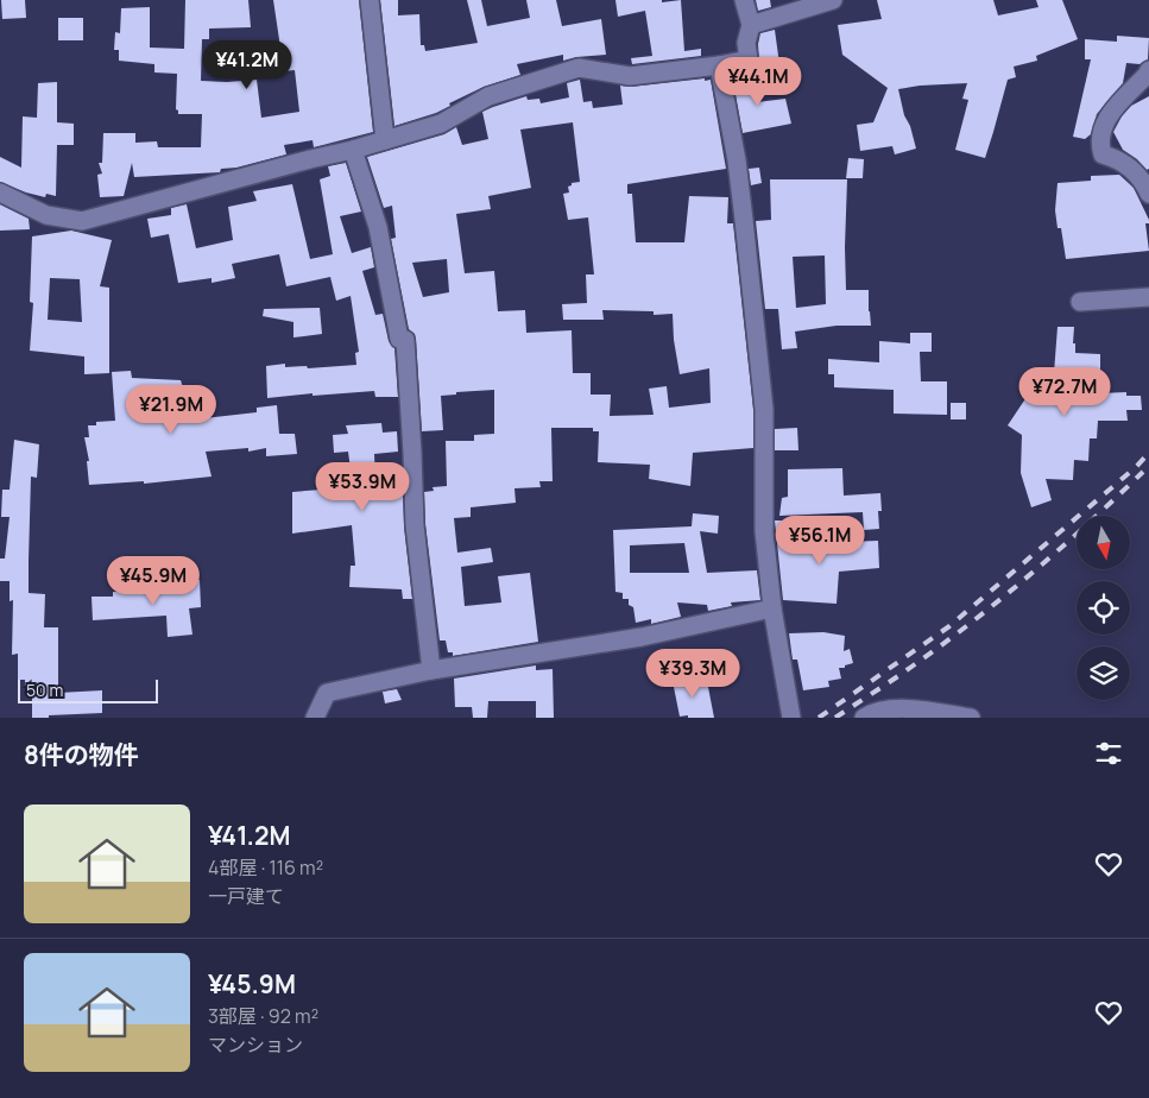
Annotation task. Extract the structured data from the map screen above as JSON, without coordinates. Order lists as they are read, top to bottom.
{
  "scale_bar": "50 m",
  "north": "bottom",
  "page": {
    "price": [
      "¥41.2M",
      "¥44.1M",
      "¥72.7M",
      "¥21.9M",
      "¥53.9M",
      "¥56.1M",
      "¥45.9M",
      "¥39.3M"
    ],
    "scale": "50 m",
    "heading": "8件の物件",
    "list": [
      {
        "name": "¥41.2M",
        "note": "4部屋 · 116 m² · 一戸建て"
      },
      {
        "name": "¥45.9M",
        "note": "3部屋 · 92 m² · マンション"
      }
    ]
  }
}
